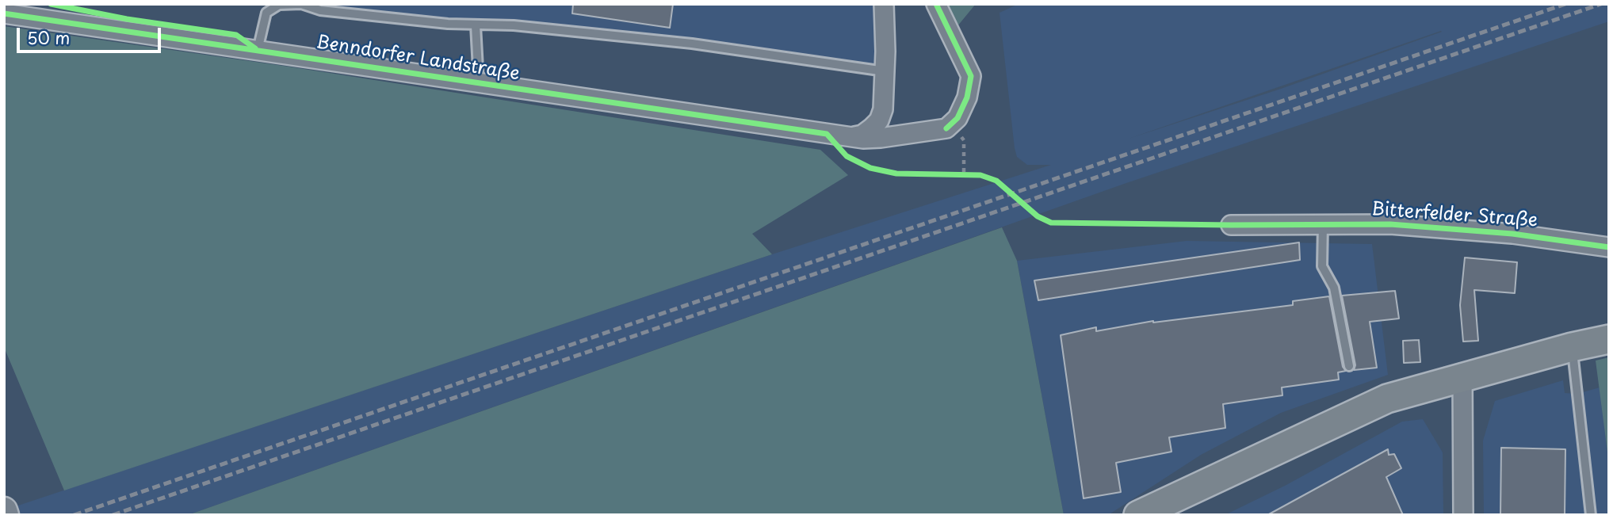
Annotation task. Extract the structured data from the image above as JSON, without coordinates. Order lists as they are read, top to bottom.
{
  "streets": {
    "street": ["Benndorfer Landstraße", "Bitterfelder Straße"]
  },
  "scale_bar": "50 m"
}
